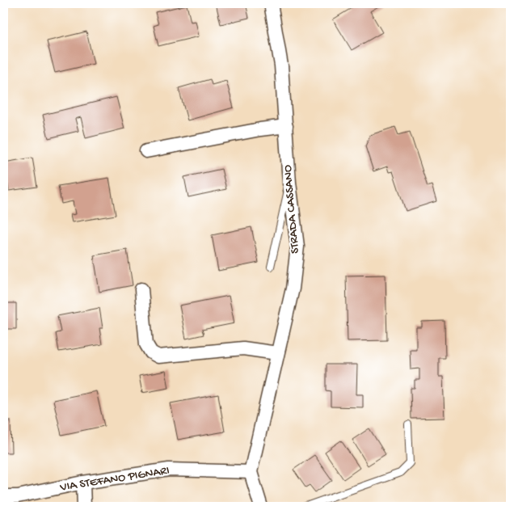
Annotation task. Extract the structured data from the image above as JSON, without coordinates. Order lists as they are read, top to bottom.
{
  "streets": {
    "street": ["STRADA CASSANO", "VIA STEFANO PIGNARI"]
  },
  "crossings": [
    ["STRADA CASSANO", "VIA STEFANO PIGNARI"]
  ]
}
